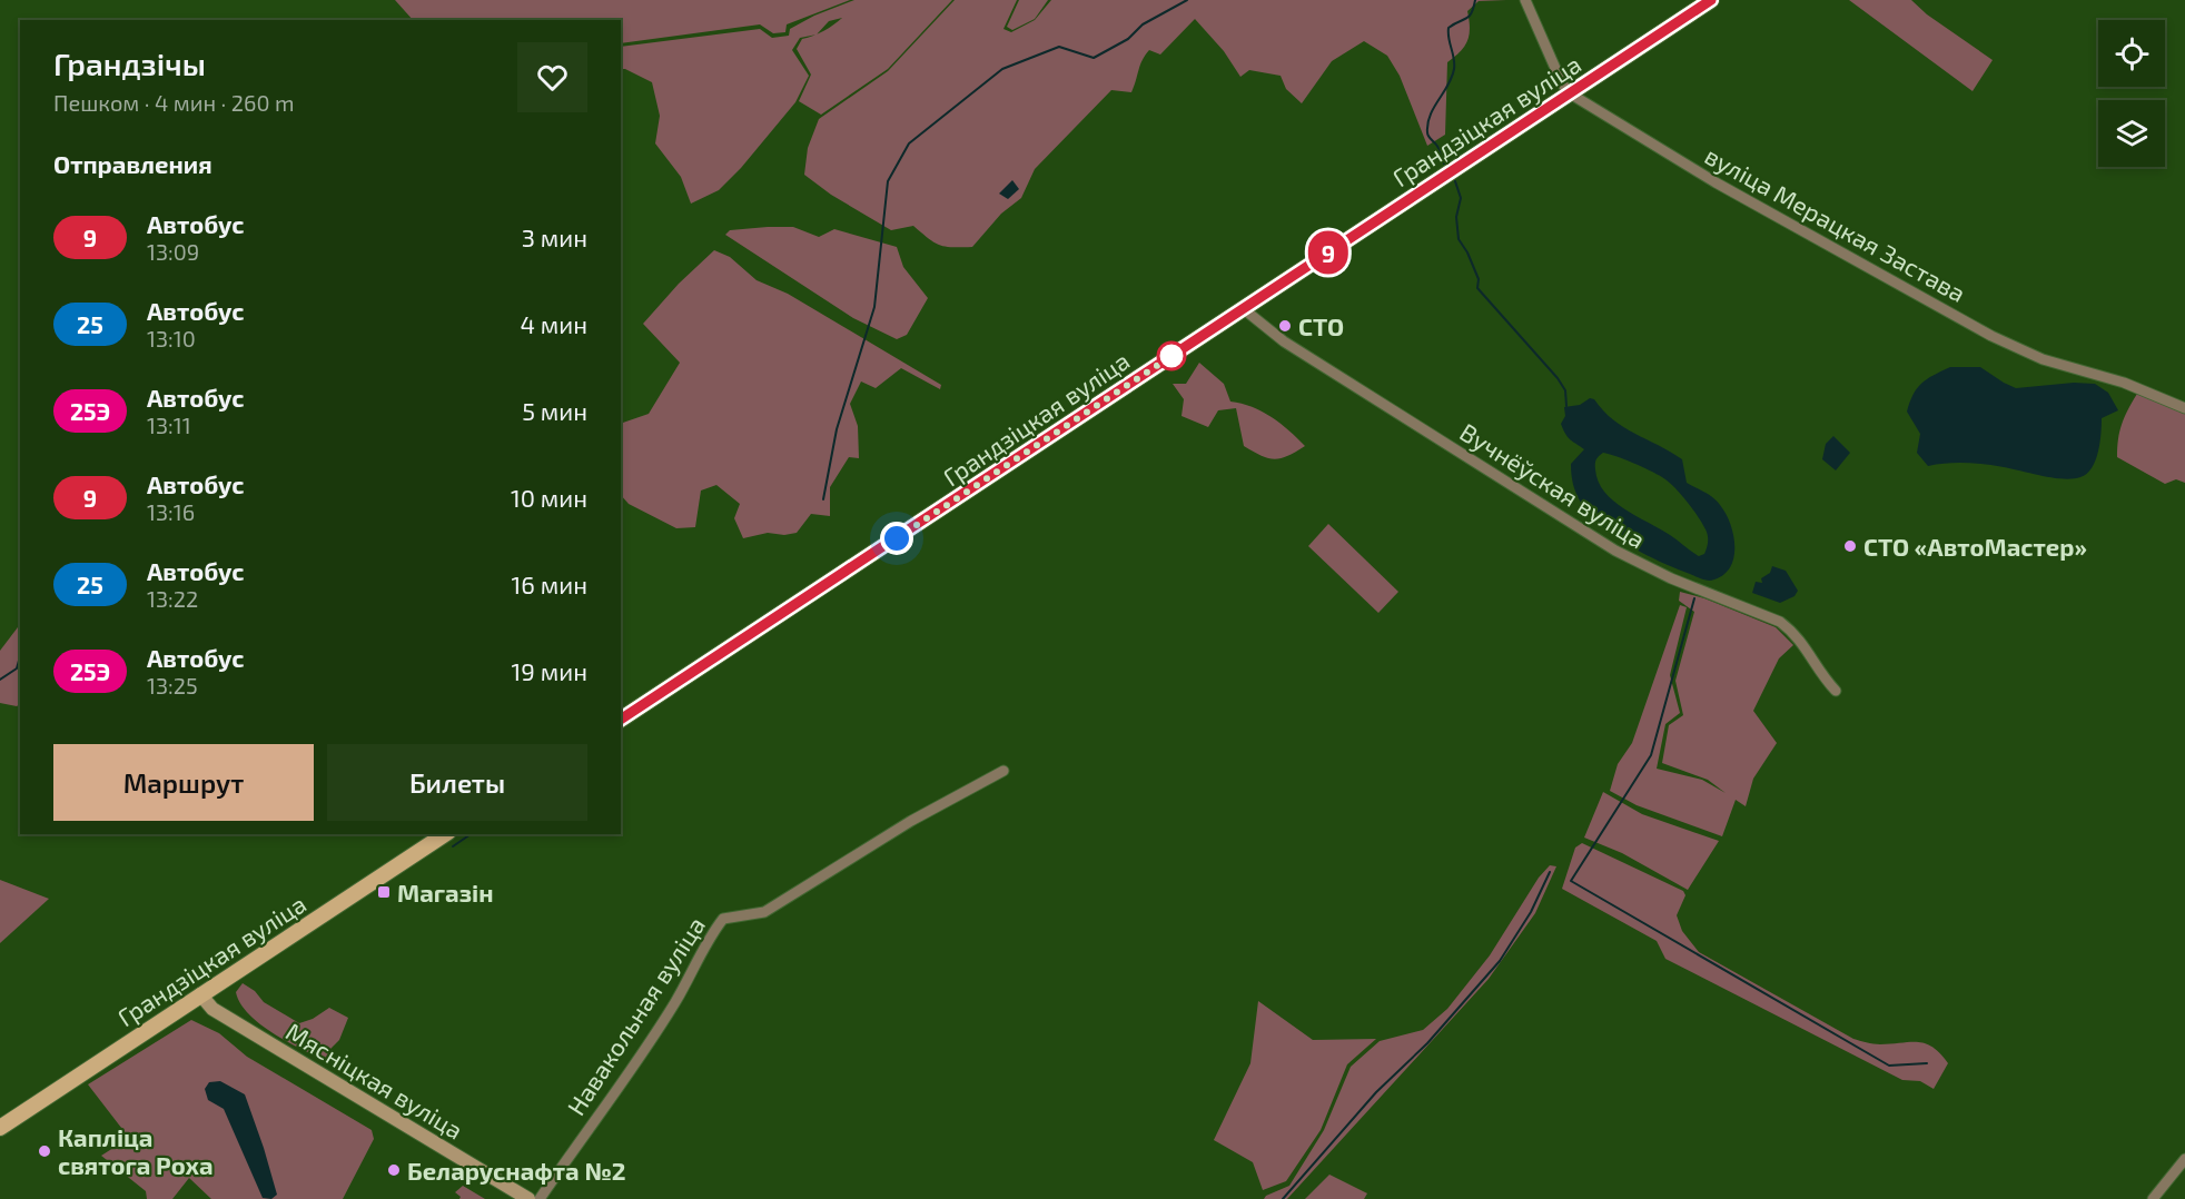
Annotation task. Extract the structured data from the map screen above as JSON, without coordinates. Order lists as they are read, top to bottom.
{
  "streets": {
    "main road": ["Грандзіцкая вуліца", "Мясніцкая вуліца"],
    "street": ["вуліца Мерацкая Застава", "Вучнёўская вуліца", "Навакольная вуліца"]
  },
  "crossings": [
    ["Грандзіцкая вуліца", "вуліца Мерацкая Застава"],
    ["Грандзіцкая вуліца", "Вучнёўская вуліца"],
    ["Грандзіцкая вуліца", "Мясніцкая вуліца"]
  ],
  "places": {
    "other": [
      "СТО",
      "СТО «АвтоМастер»",
      "Капліца святога Роха",
      "Беларуснафта №2"
    ],
    "transit": ["Магазін"]
  },
  "lines": ["bus line 9"],
  "page": {
    "on_map": "9",
    "heading": [
      ["Грандзічы", "Пешком · 4 мин · 260 m"],
      "Отправления"
    ],
    "list": [
      {
        "mark": "9",
        "name": "Автобус",
        "note": "13:09",
        "value": "3 мин"
      },
      {
        "mark": "25",
        "name": "Автобус",
        "note": "13:10",
        "value": "4 мин"
      },
      {
        "mark": "25Э",
        "name": "Автобус",
        "note": "13:11",
        "value": "5 мин"
      },
      {
        "mark": "9",
        "name": "Автобус",
        "note": "13:16",
        "value": "10 мин"
      },
      {
        "mark": "25",
        "name": "Автобус",
        "note": "13:22",
        "value": "16 мин"
      },
      {
        "mark": "25Э",
        "name": "Автобус",
        "note": "13:25",
        "value": "19 мин"
      }
    ],
    "buttons": ["Маршрут", "Билеты"]
  }
}
